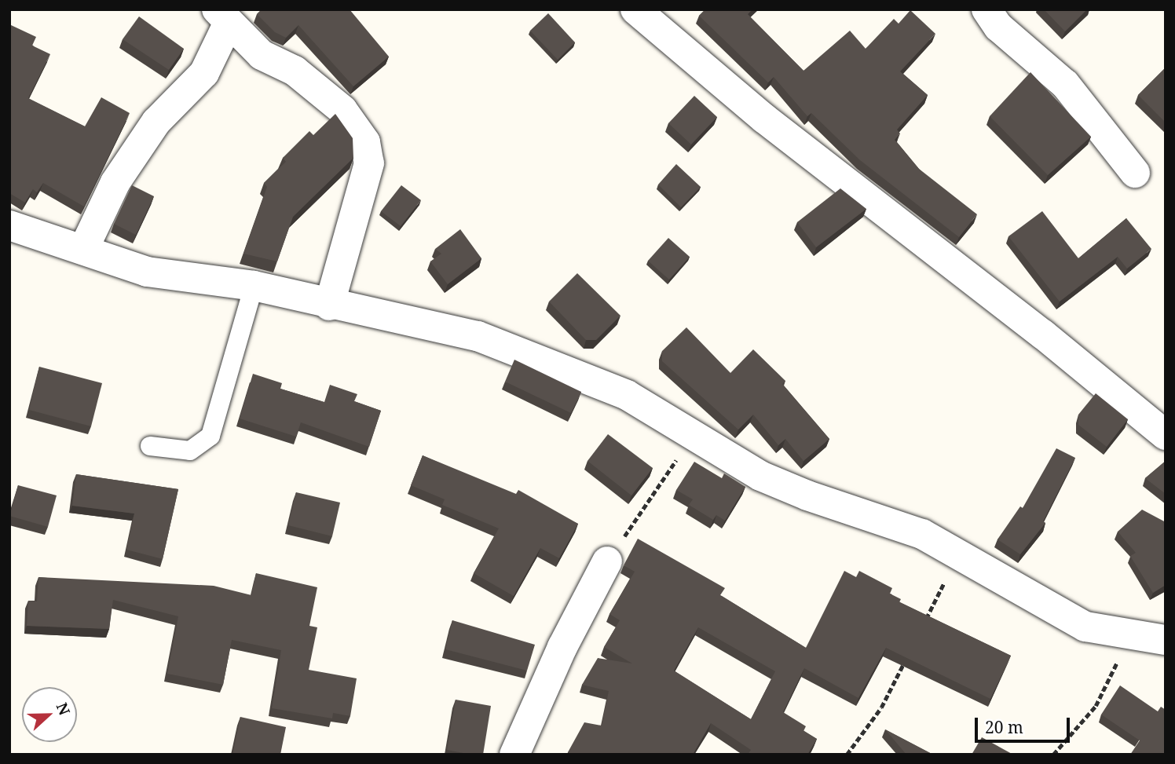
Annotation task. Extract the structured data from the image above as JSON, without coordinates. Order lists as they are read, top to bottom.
{
  "scale_bar": "20 m",
  "north": "right"
}
